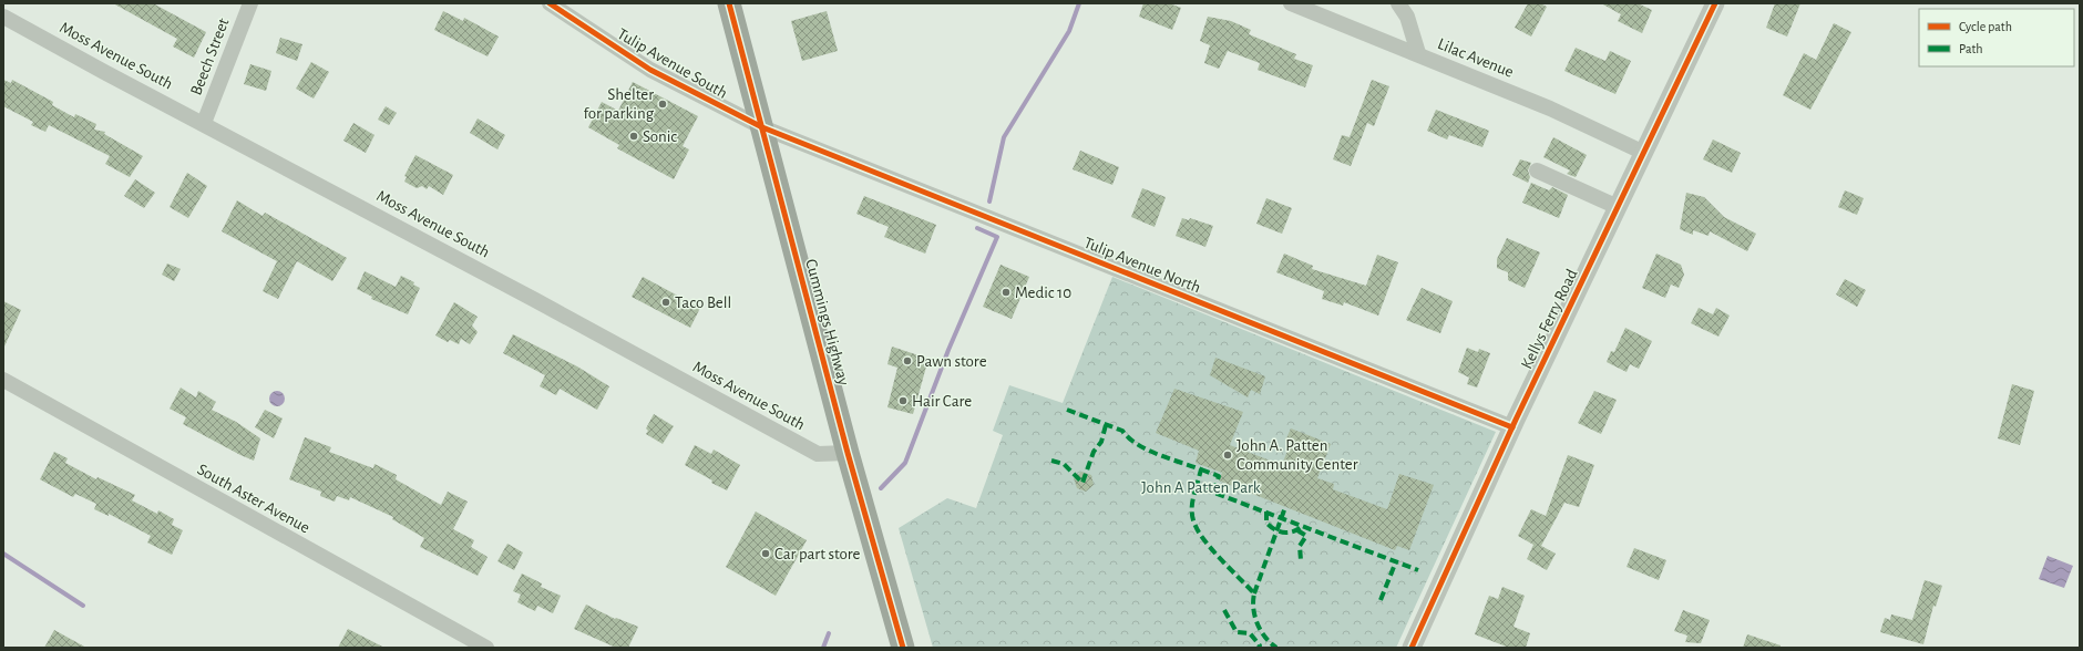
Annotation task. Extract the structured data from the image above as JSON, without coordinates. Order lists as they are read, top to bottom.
{
  "streets": {
    "main road": ["Cummings Highway"],
    "street": [
      "Moss Avenue South",
      "Beech Street",
      "Lilac Avenue",
      "Tulip Avenue South",
      "Tulip Avenue North",
      "Kellys Ferry Road",
      "South Aster Avenue"
    ]
  },
  "crossings": [
    ["Moss Avenue South", "Beech Street"],
    ["Moss Avenue South", "Cummings Highway"],
    ["Lilac Avenue", "Kellys Ferry Road"],
    ["Tulip Avenue South", "Tulip Avenue North"],
    ["Tulip Avenue South", "Cummings Highway"],
    ["Tulip Avenue North", "Kellys Ferry Road"],
    ["Tulip Avenue North", "Cummings Highway"]
  ],
  "parks": ["John A Patten Park"],
  "places": [
    "Shelter for parking",
    "Sonic",
    "Medic 10",
    "Taco Bell",
    "Pawn store",
    "Hair Care",
    "John A. Patten Community Center",
    "Car part store"
  ],
  "legend": ["Cycle path", "Path"]
}
